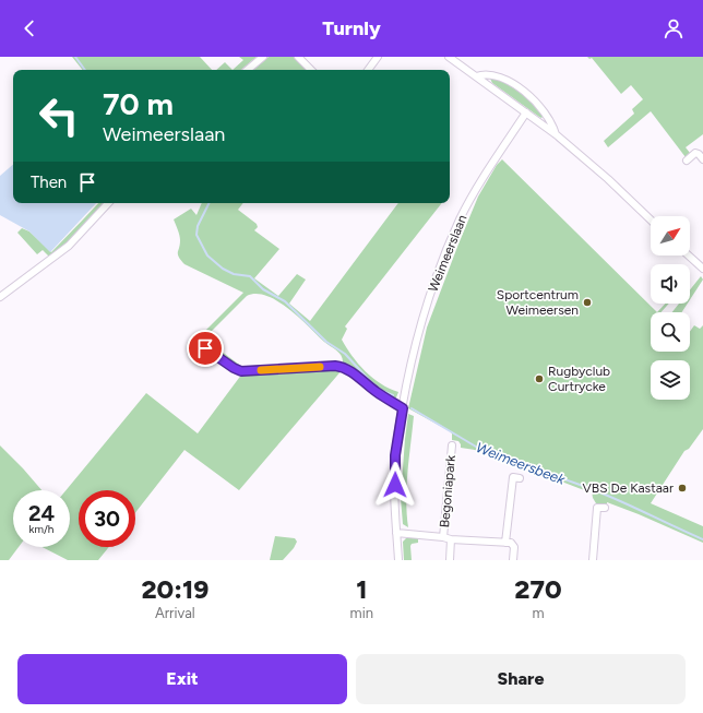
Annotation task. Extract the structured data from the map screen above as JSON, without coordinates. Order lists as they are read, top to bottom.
{
  "streets": {
    "street": ["Weimeerslaan", "Begoniapark"]
  },
  "crossings": [
    ["Weimeerslaan", "Begoniapark"]
  ],
  "water": ["Weimeersbeek"],
  "places": ["Sportcentrum Weimeersen", "Rugbyclub Curtrycke", "VBS De Kastaar"],
  "north": "top right",
  "page": {
    "header": "Turnly",
    "turn": ["70 m", "Weimeerslaan"],
    "then": "Then",
    "speed": "24 km/h",
    "limit": "30",
    "eta": [
      "20:19",
      "Arrival",
      "1",
      "min",
      "270",
      "m"
    ],
    "buttons": ["Exit", "Share"]
  }
}
